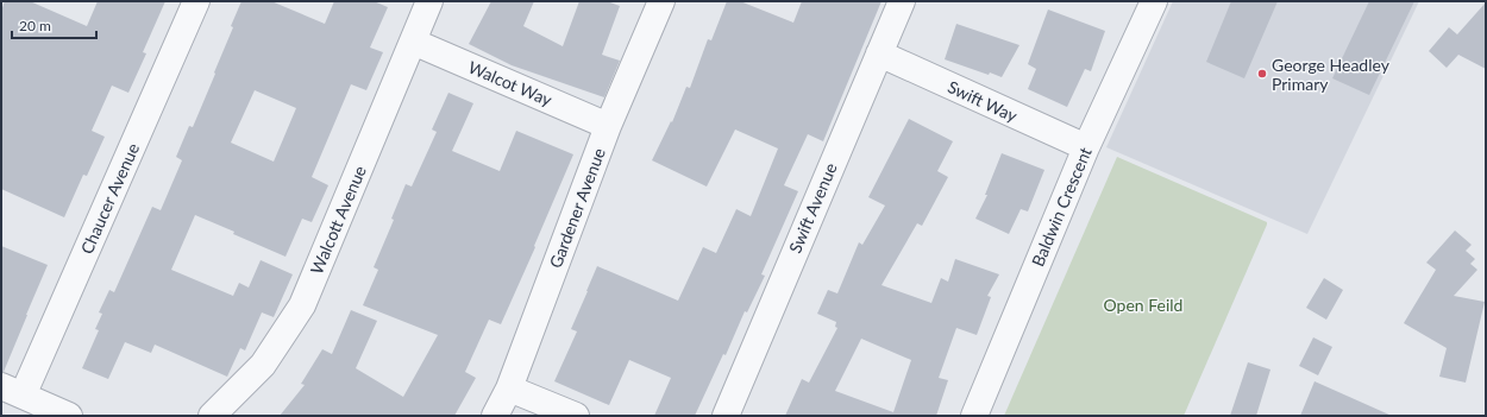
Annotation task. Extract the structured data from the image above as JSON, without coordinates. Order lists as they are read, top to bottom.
{
  "streets": {
    "street": [
      "Walcot Way",
      "Swift Way",
      "Chaucer Avenue",
      "Baldwin Crescent",
      "Gardener Avenue",
      "Swift Avenue",
      "Walcott Avenue"
    ]
  },
  "crossings": [
    ["Walcot Way", "Gardener Avenue"],
    ["Walcot Way", "Walcott Avenue"],
    ["Swift Way", "Baldwin Crescent"],
    ["Swift Way", "Swift Avenue"]
  ],
  "parks": ["Open Feild"],
  "places": ["George Headley Primary"],
  "scale_bar": "20 m"
}
